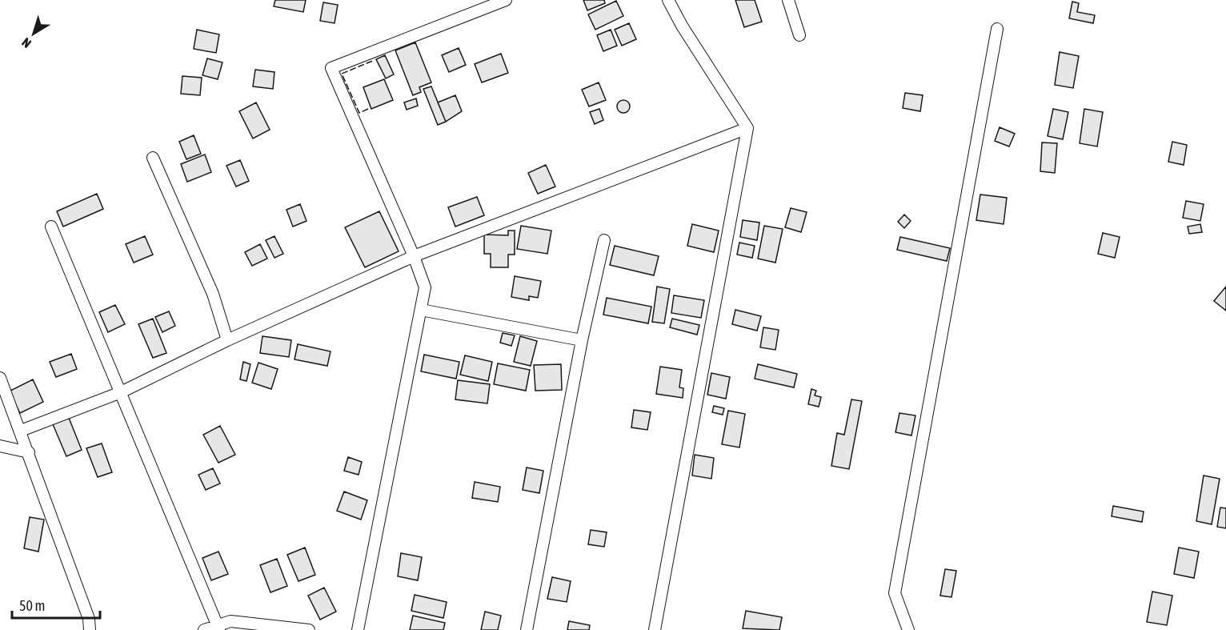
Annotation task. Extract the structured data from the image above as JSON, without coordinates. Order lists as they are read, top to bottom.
{
  "scale_bar": "50 m",
  "north": "bottom left"
}
